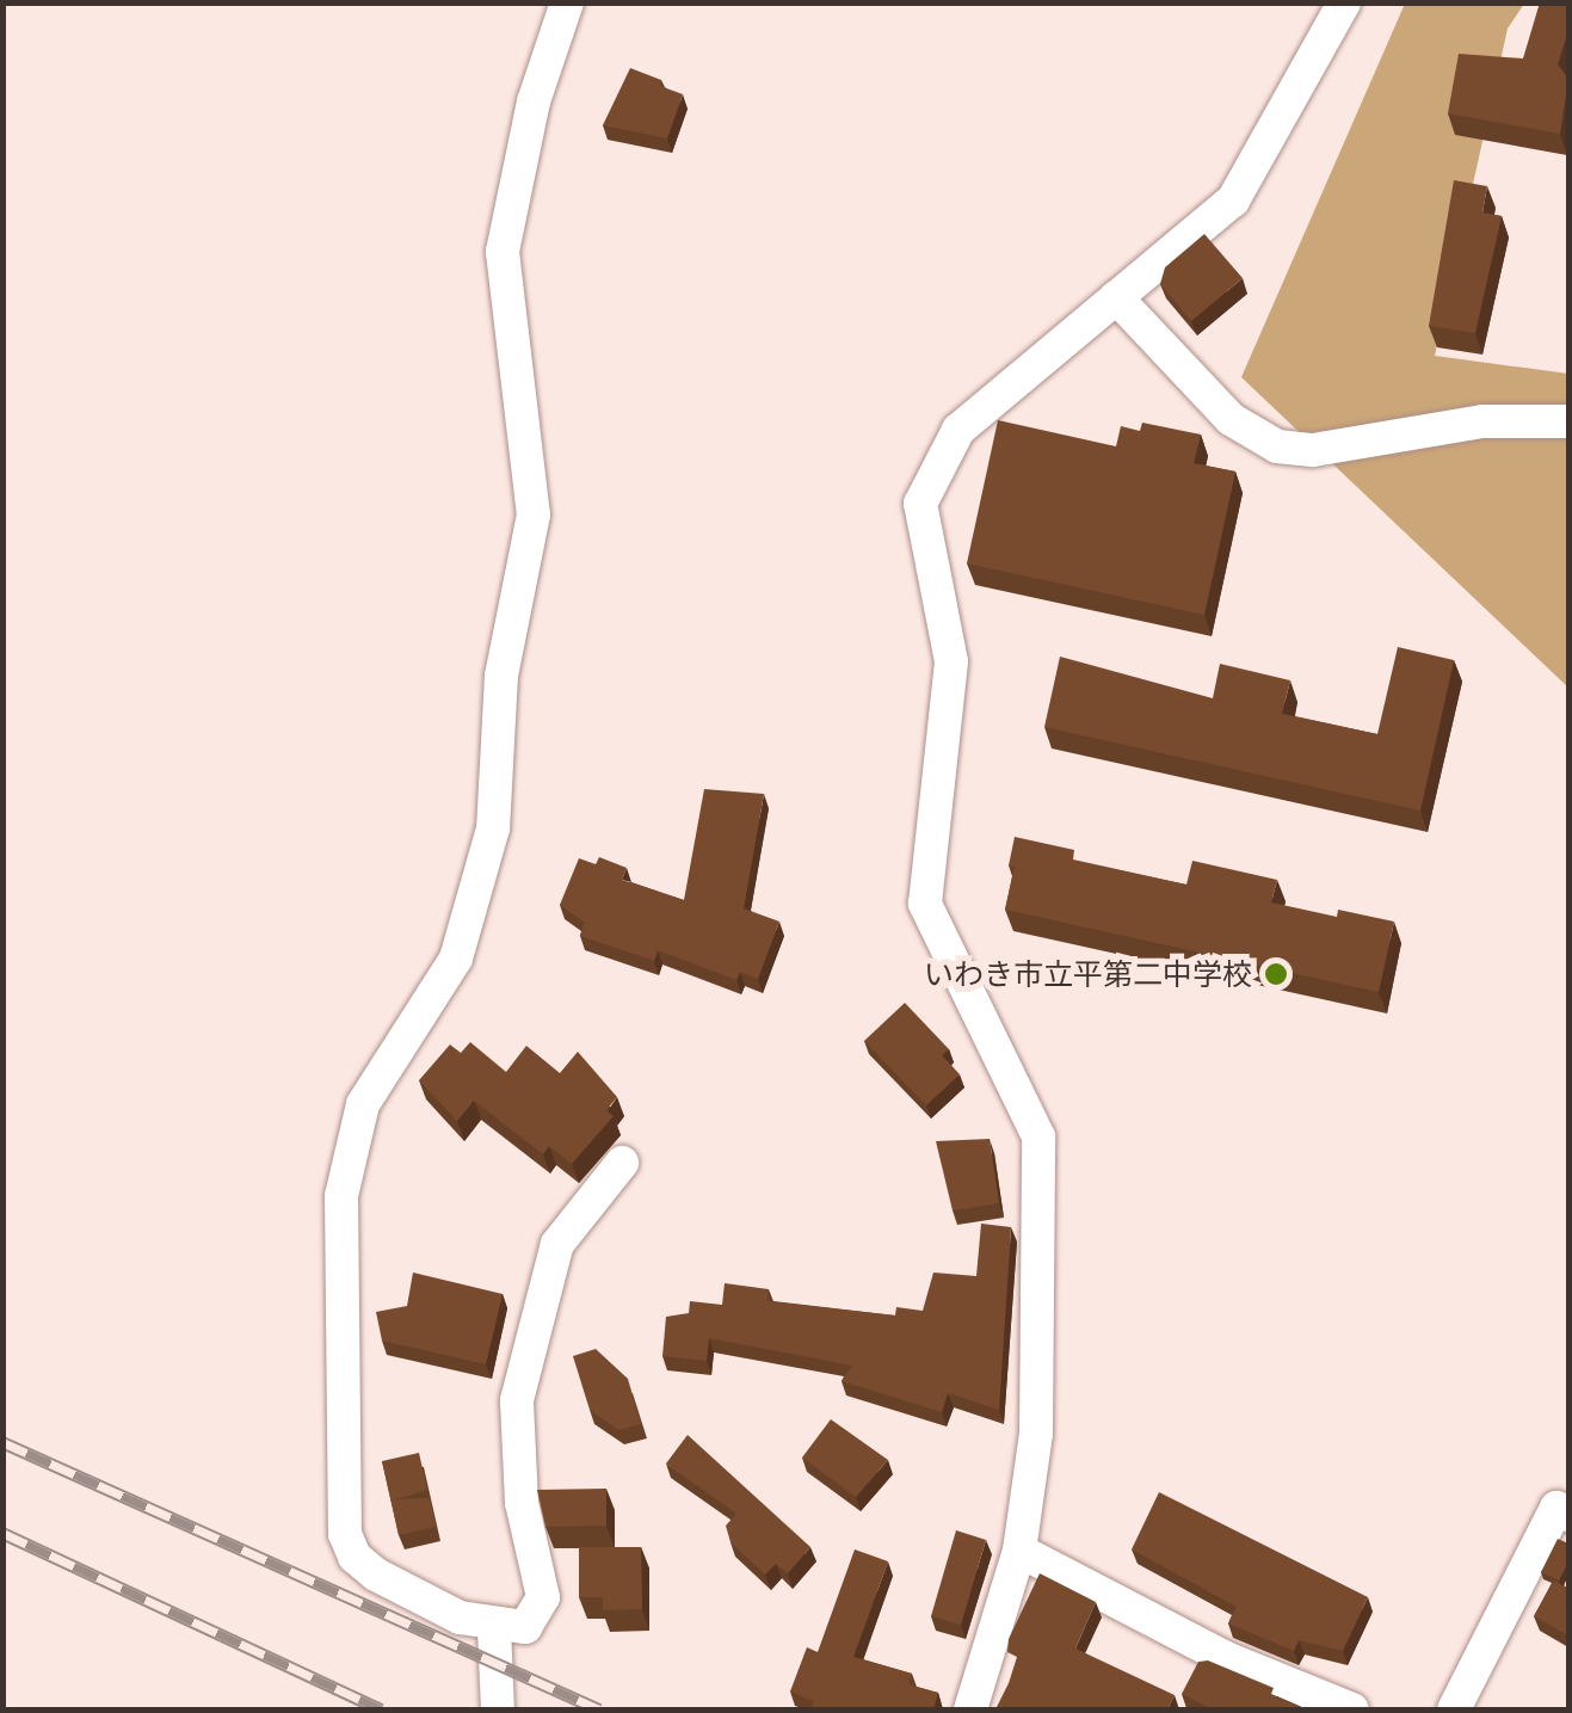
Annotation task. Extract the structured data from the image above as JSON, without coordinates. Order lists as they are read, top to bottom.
{
  "places": ["いわき市立平第二中学校"]
}
